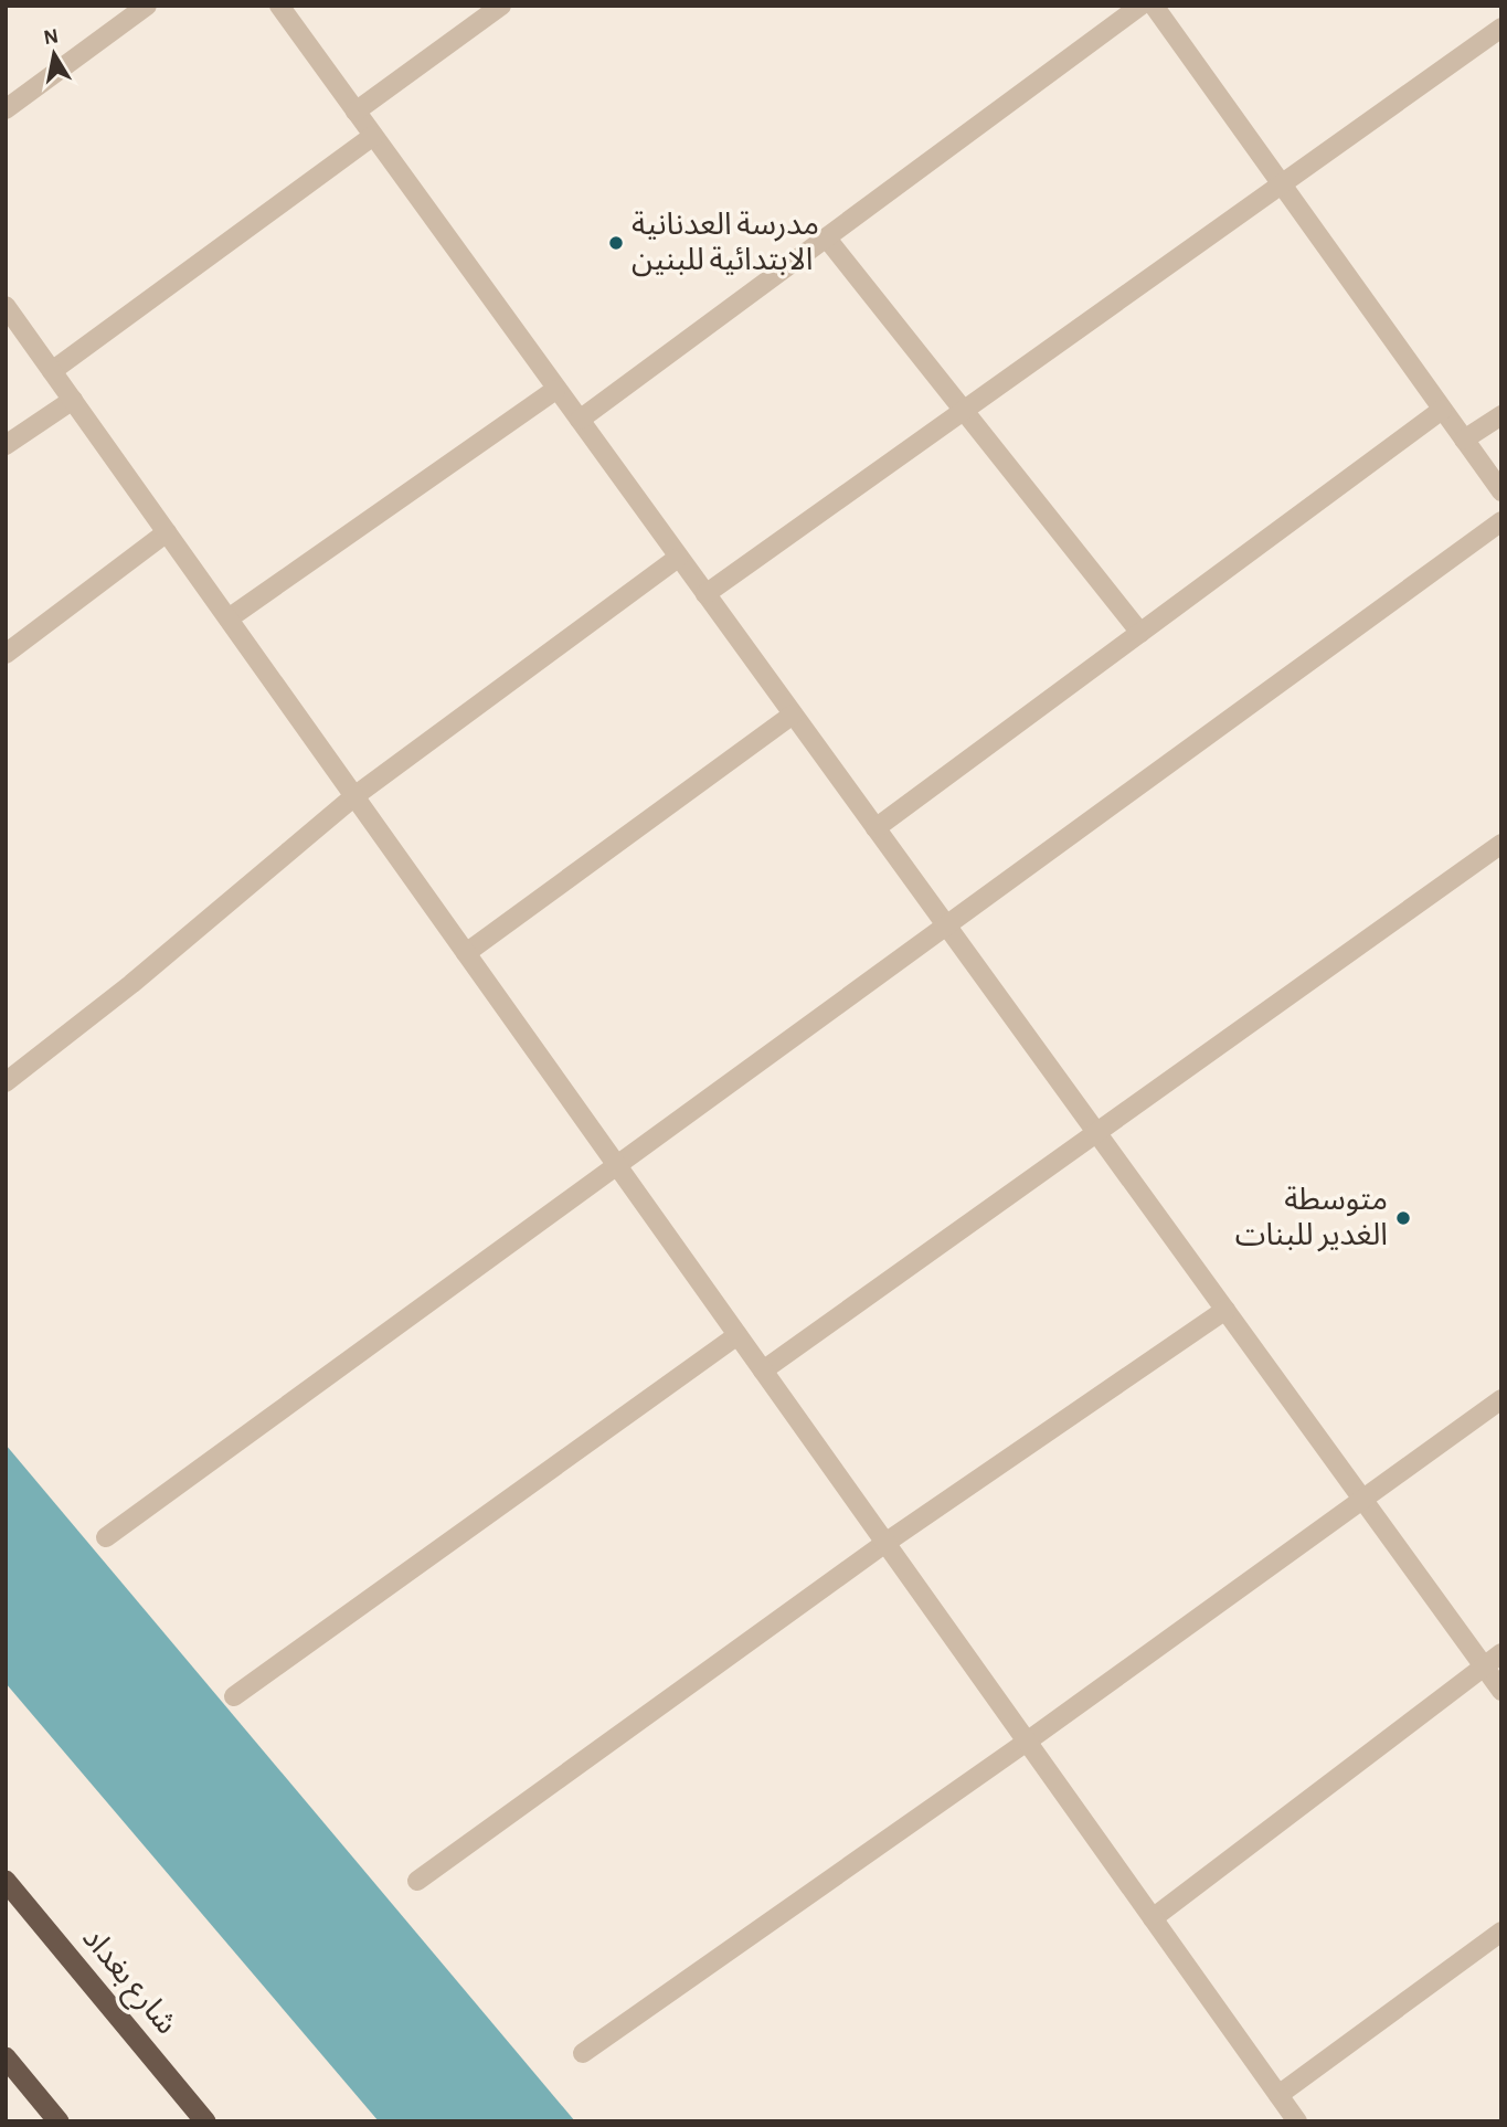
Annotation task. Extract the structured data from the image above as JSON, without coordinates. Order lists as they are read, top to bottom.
{
  "streets": {
    "highway": ["شارع بغداد"]
  },
  "places": ["مدرسة العدنانية الابتدائية للبنين", "متوسطة الغدير للبنات"],
  "north": "top"
}
